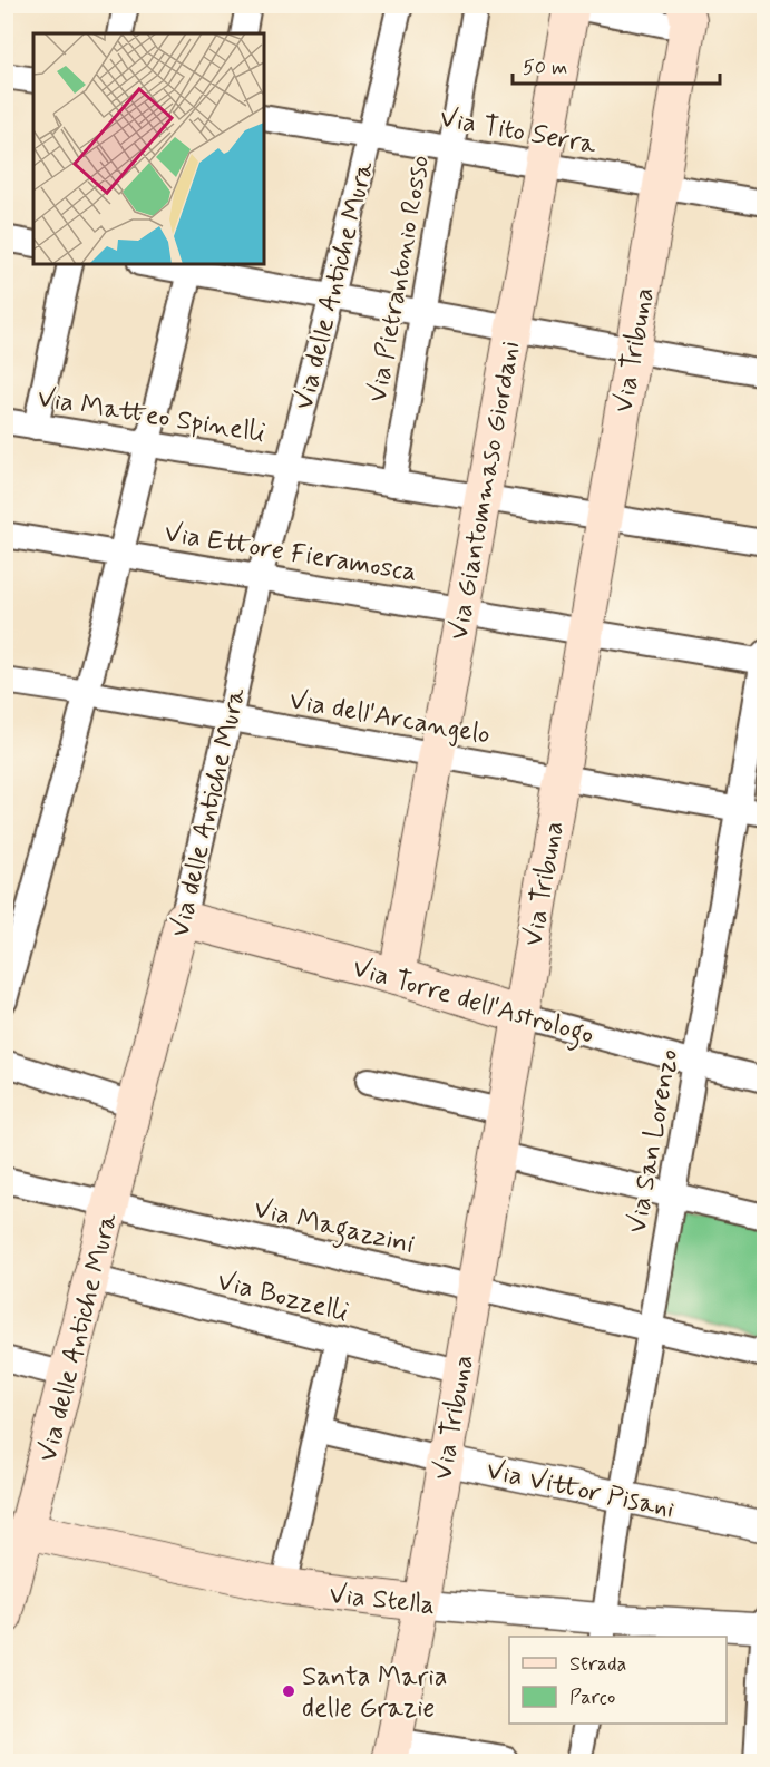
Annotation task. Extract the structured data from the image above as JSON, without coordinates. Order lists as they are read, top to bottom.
{
  "streets": {
    "main road": [
      "Via delle Antiche Mura",
      "Via Tribuna",
      "Via Giantommaso Giordani",
      "Via Torre dell'Astrologo",
      "Via Stella"
    ],
    "street": [
      "Via Tito Serra",
      "Via Pietrantonio Rosso",
      "Via Matteo Spinelli",
      "Via Ettore Fieramosca",
      "Via dell'Arcangelo",
      "Via San Lorenzo",
      "Via Magazzini",
      "Via Bozzelli",
      "Via Vittor Pisani"
    ]
  },
  "crossings": [
    ["Via Tito Serra", "Via Pietrantonio Rosso"],
    ["Via Tito Serra", "Via delle Antiche Mura"],
    ["Via Tito Serra", "Via Tribuna"],
    ["Via Tito Serra", "Via Giantommaso Giordani"],
    ["Via Pietrantonio Rosso", "Via Matteo Spinelli"],
    ["Via delle Antiche Mura", "Via Matteo Spinelli"],
    ["Via delle Antiche Mura", "Via Ettore Fieramosca"],
    ["Via delle Antiche Mura", "Via dell'Arcangelo"],
    ["Via delle Antiche Mura", "Via Torre dell'Astrologo"],
    ["Via delle Antiche Mura", "Via Magazzini"],
    ["Via delle Antiche Mura", "Via Bozzelli"],
    ["Via delle Antiche Mura", "Via Stella"],
    ["Via Tribuna", "Via Matteo Spinelli"],
    ["Via Tribuna", "Via Ettore Fieramosca"],
    ["Via Tribuna", "Via dell'Arcangelo"],
    ["Via Tribuna", "Via Torre dell'Astrologo"],
    ["Via Tribuna", "Via Magazzini"],
    ["Via Tribuna", "Via Bozzelli"],
    ["Via Tribuna", "Via Vittor Pisani"],
    ["Via Tribuna", "Via Stella"],
    ["Via Matteo Spinelli", "Via Giantommaso Giordani"],
    ["Via Giantommaso Giordani", "Via Ettore Fieramosca"],
    ["Via Giantommaso Giordani", "Via dell'Arcangelo"],
    ["Via Giantommaso Giordani", "Via Torre dell'Astrologo"],
    ["Via Ettore Fieramosca", "Via San Lorenzo"],
    ["Via dell'Arcangelo", "Via San Lorenzo"],
    ["Via Torre dell'Astrologo", "Via San Lorenzo"],
    ["Via San Lorenzo", "Via Magazzini"],
    ["Via San Lorenzo", "Via Vittor Pisani"],
    ["Via San Lorenzo", "Via Stella"]
  ],
  "places": ["Santa Maria delle Grazie"],
  "legend": ["Strada", "Parco"],
  "scale_bar": "50 m"
}
